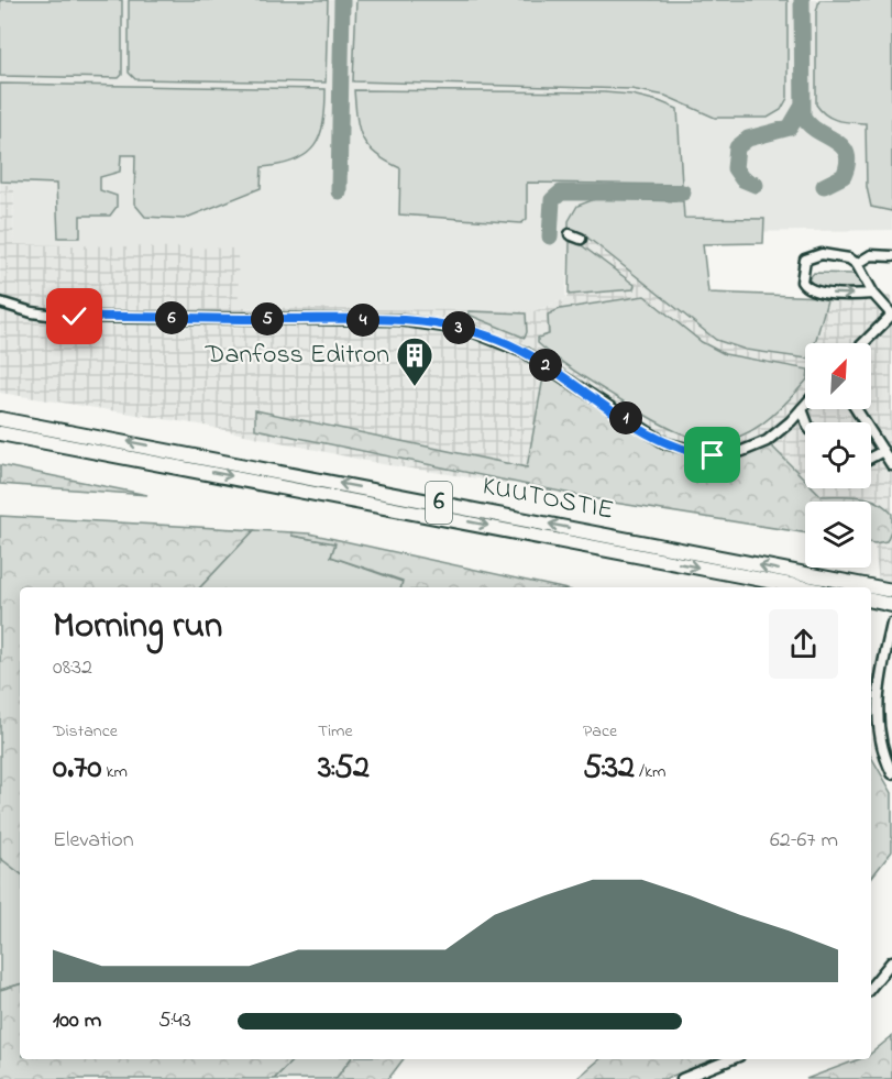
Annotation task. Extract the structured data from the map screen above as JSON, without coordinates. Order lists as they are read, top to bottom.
{
  "streets": {
    "highway": ["KUUTOSTIE", "6"]
  },
  "places": {
    "building": ["Danfoss Editron"]
  },
  "north": "top right",
  "page": {
    "pins": [
      "6",
      "5",
      "4",
      "3",
      "2",
      "1"
    ],
    "heading": ["Morning run", "08:32"],
    "stats": [
      ["Distance", "0.70 km"],
      ["Time", "3:52"],
      ["Pace", "5:32 /km"]
    ],
    "chart": ["Elevation", "62–67 m"],
    "list": [
      {
        "name": "100 m",
        "note": "5:43"
      }
    ]
  }
}
